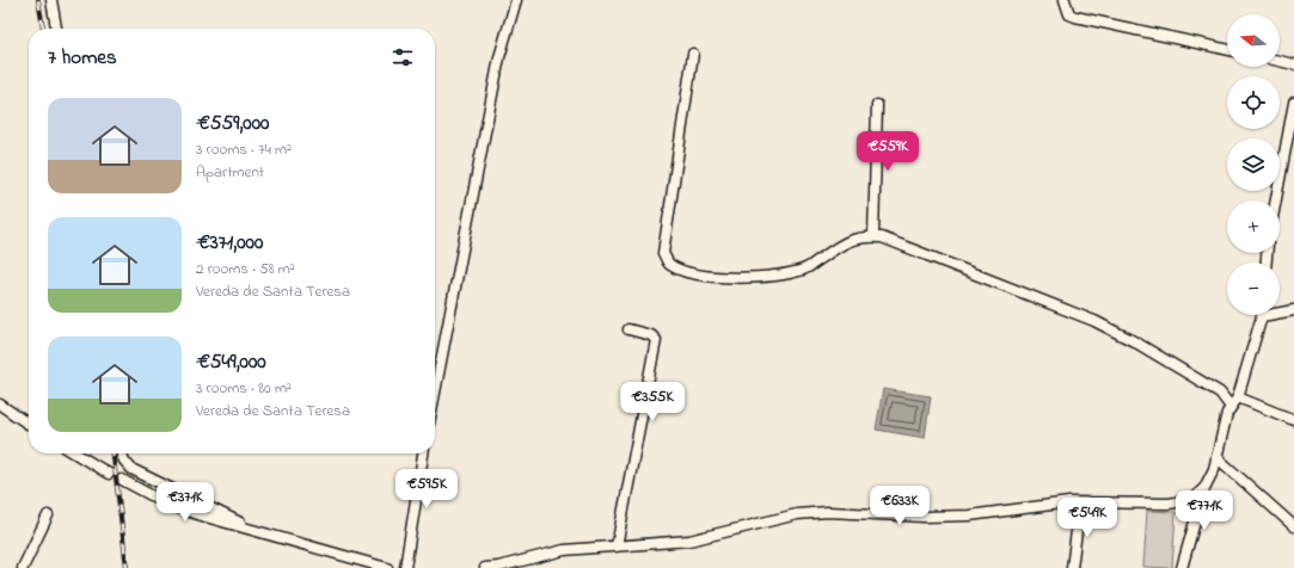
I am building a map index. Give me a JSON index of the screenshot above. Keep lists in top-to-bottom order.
{
  "north": "left",
  "page": {
    "map_buttons": ["+", "−"],
    "heading": "7 homes",
    "list": [
      {
        "name": "€559,000",
        "note": "3 rooms · 74 m² · Apartment"
      },
      {
        "name": "€371,000",
        "note": "2 rooms · 58 m² · Vereda de Santa Teresa"
      },
      {
        "name": "€549,000",
        "note": "3 rooms · 80 m² · Vereda de Santa Teresa"
      }
    ],
    "price": [
      "€559K",
      "€355K",
      "€595K",
      "€371K",
      "€633K",
      "€771K",
      "€549K"
    ]
  }
}
